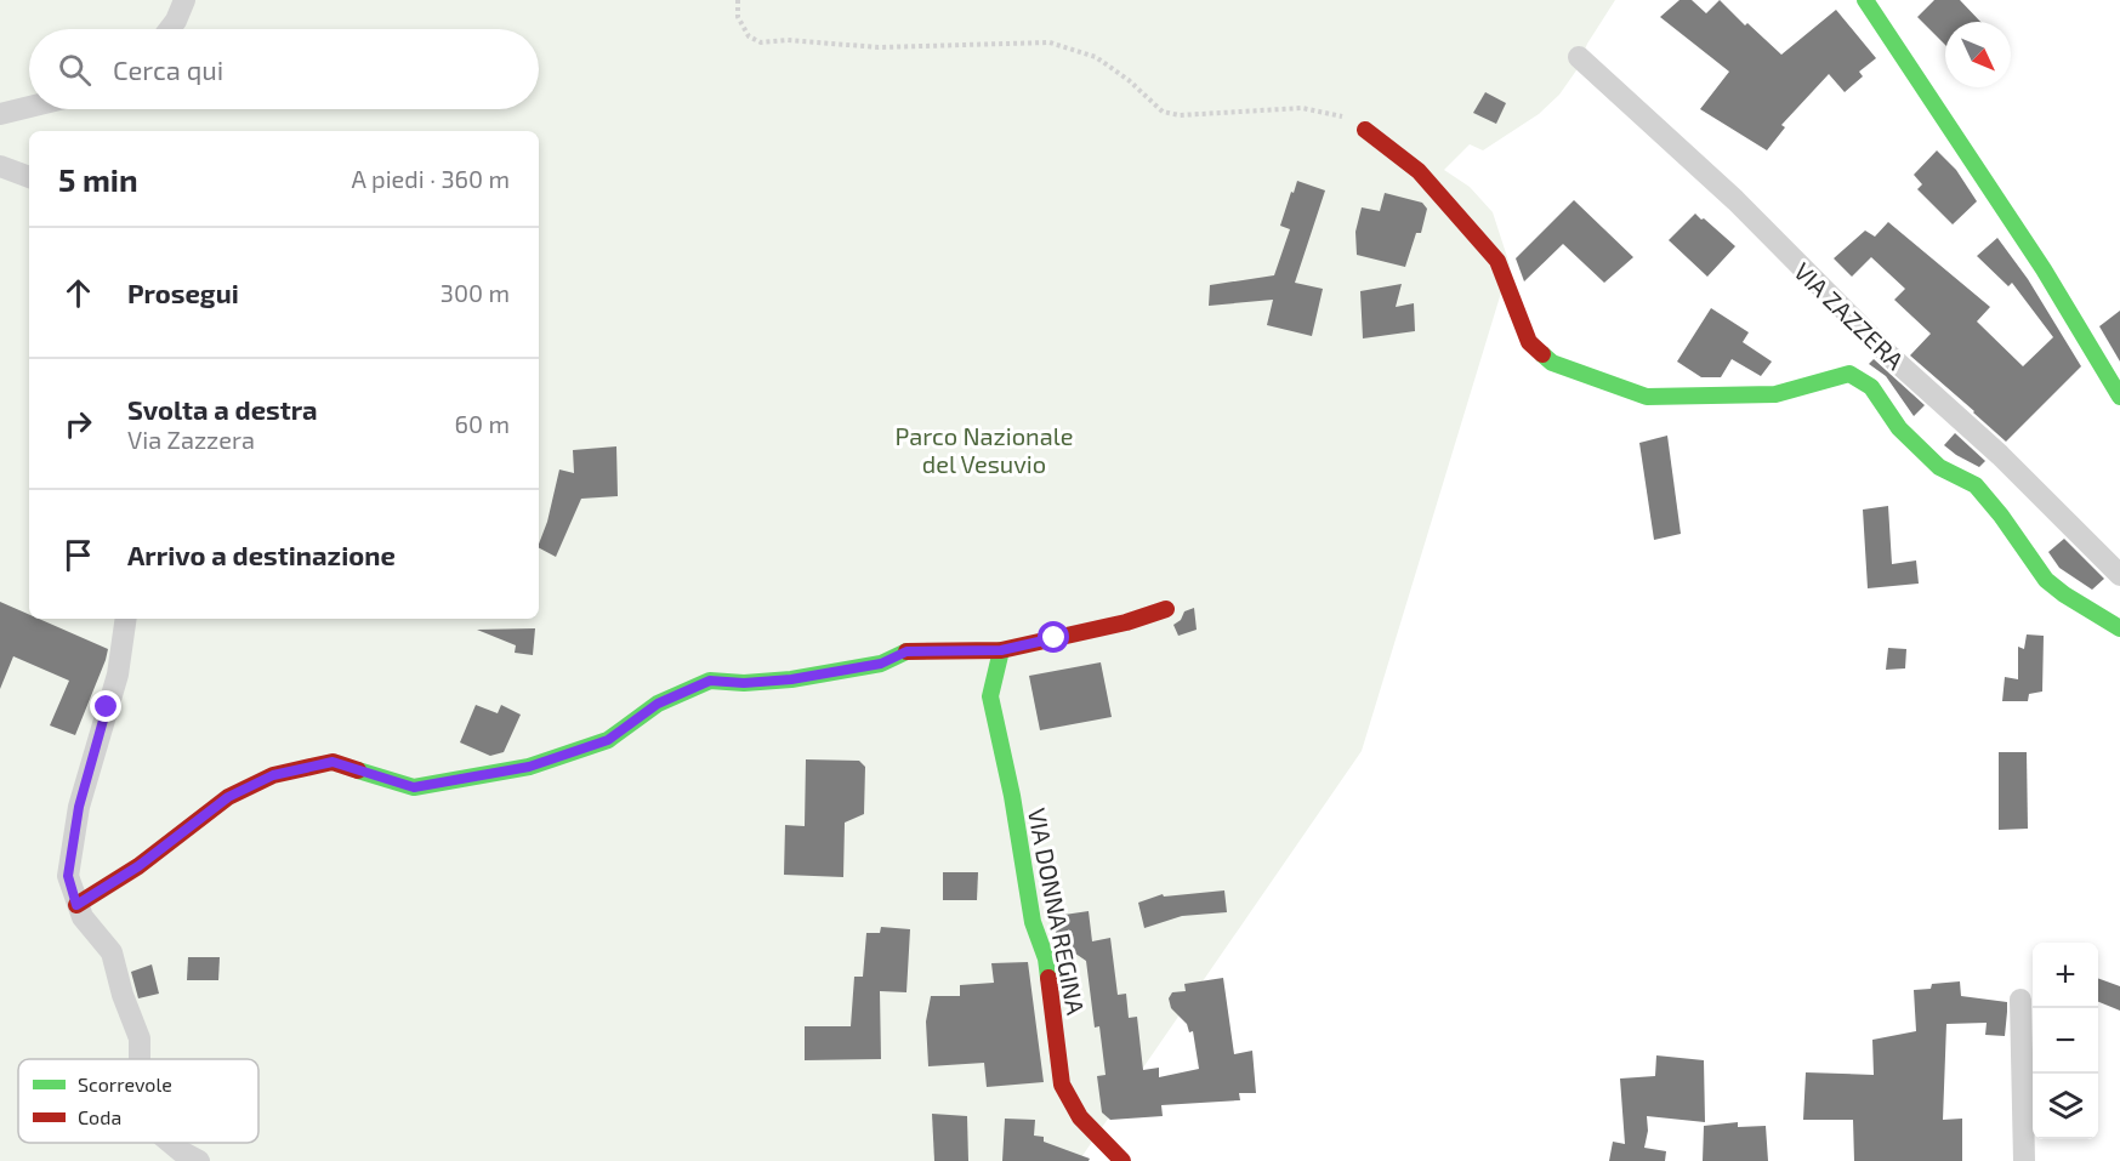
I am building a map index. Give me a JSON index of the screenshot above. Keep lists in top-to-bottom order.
{
  "streets": {
    "street": ["VIA ZAZZERA", "VIA DONNA REGINA"]
  },
  "parks": ["Parco Nazionale del Vesuvio"],
  "legend": ["Scorrevole", "Coda"],
  "north": "bottom right",
  "page": {
    "search": "Cerca qui",
    "heading": ["5 min", "A piedi · 360 m"],
    "list": [
      ["Prosegui", "300 m"],
      ["Svolta a destra", "Via Zazzera", "60 m"],
      "Arrivo a destinazione"
    ],
    "map_buttons": ["+", "−"]
  }
}
